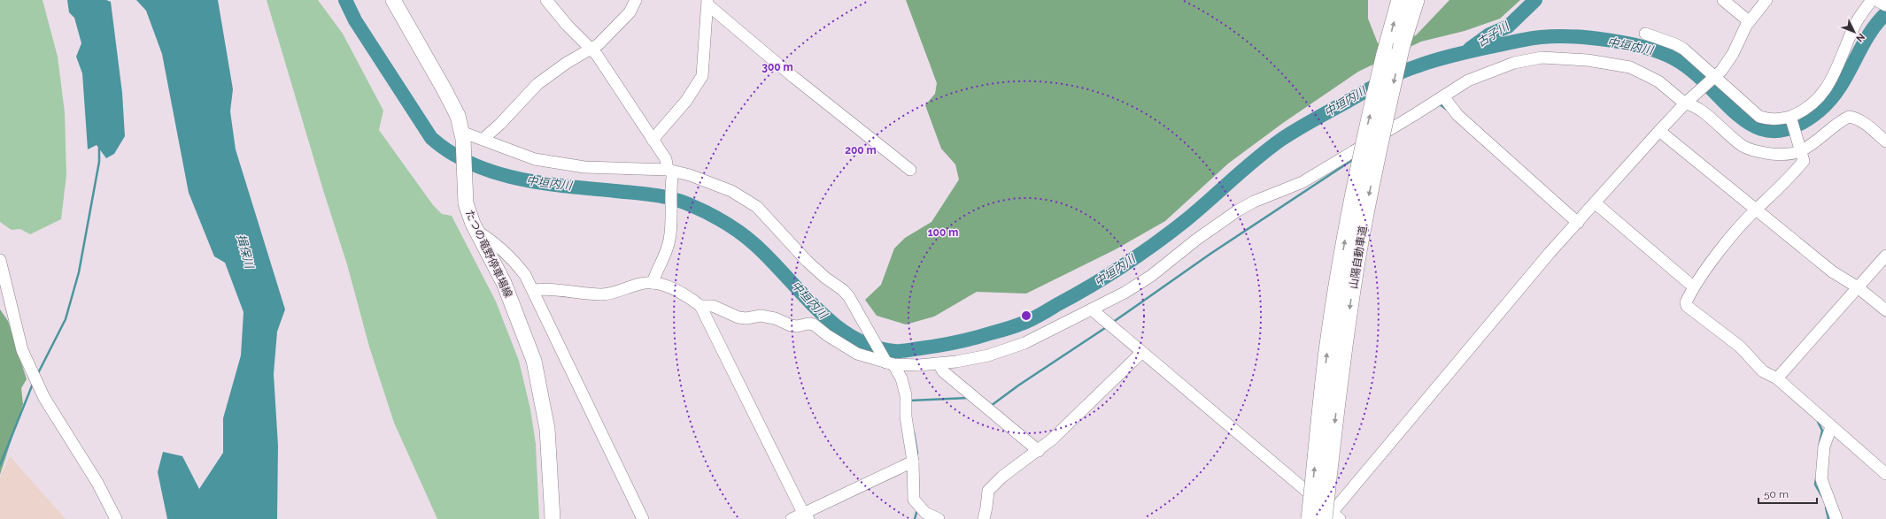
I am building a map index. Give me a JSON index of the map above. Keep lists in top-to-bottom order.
{
  "streets": {
    "highway": ["山陽自動車道"],
    "main road": ["たつの竜野停車場線"]
  },
  "water": ["古子川", "中垣内川", "揖保川"],
  "scale_bar": "50 m",
  "north": "bottom right",
  "rings": ["300 m", "200 m", "100 m"]
}
